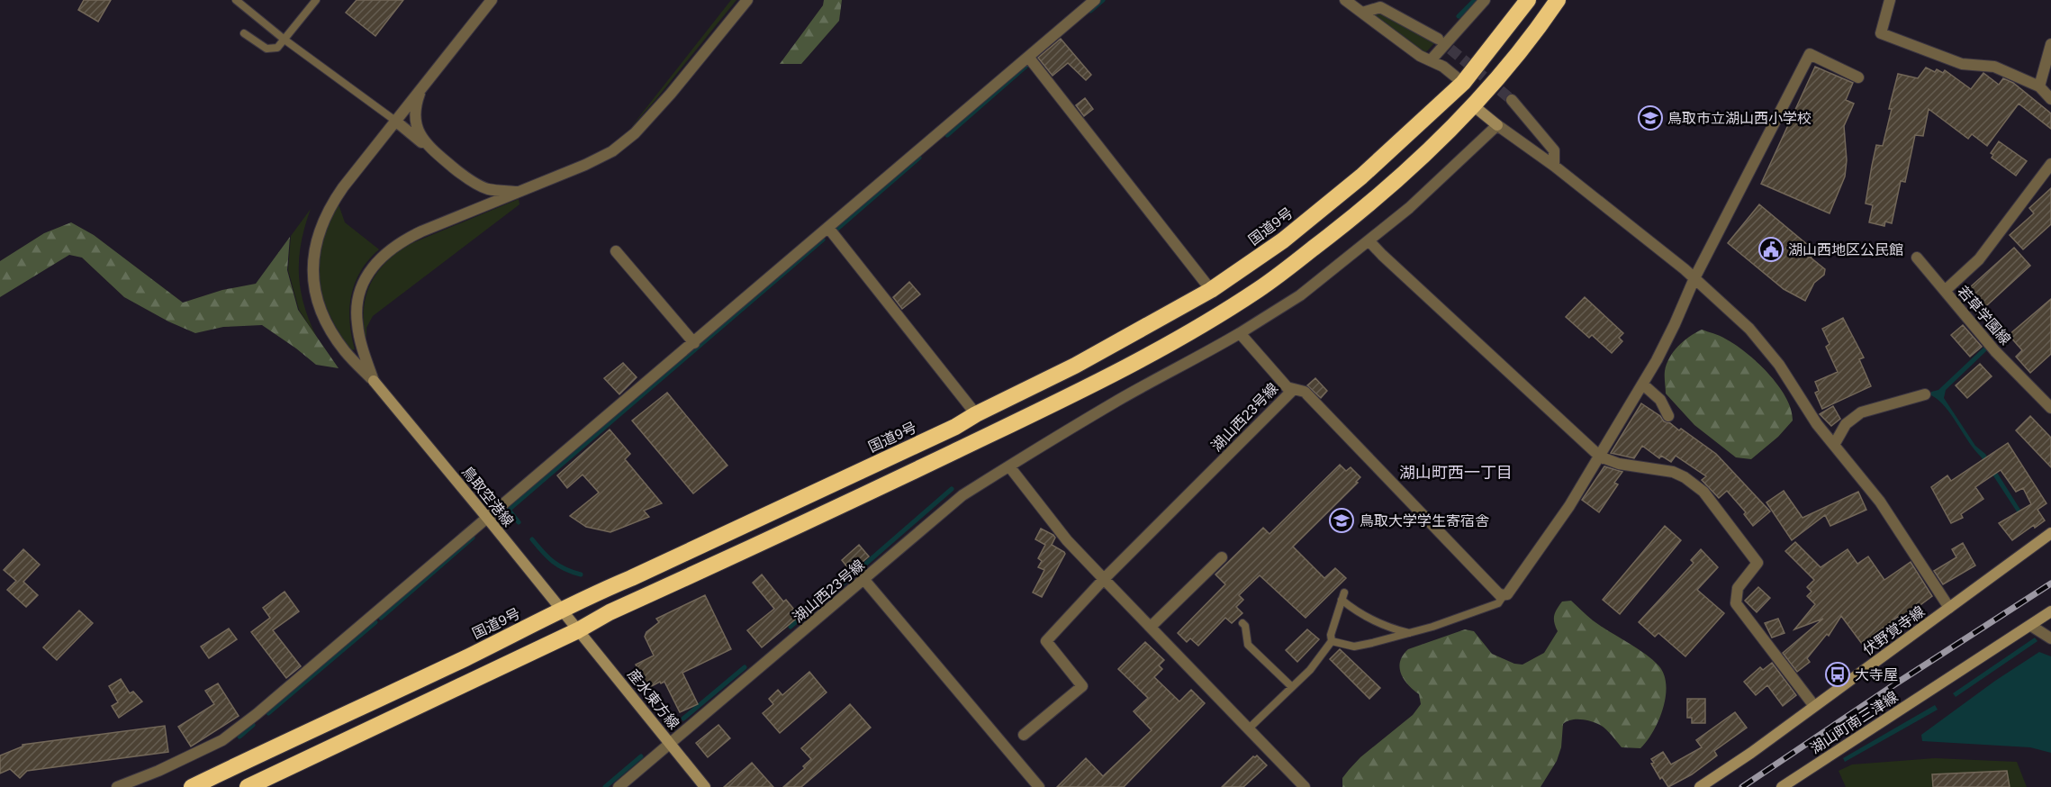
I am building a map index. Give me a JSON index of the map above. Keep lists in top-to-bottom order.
{
  "streets": {
    "highway": ["国道9号"],
    "main road": [
      "鳥取空港線",
      "伏野覚寺線",
      "産水東方線",
      "湖山町南三津線"
    ],
    "street": ["若草学園線", "湖山西23号線"]
  },
  "crossings": [
    ["国道9号", "鳥取空港線"],
    ["湖山西23号線", "産水東方線"],
    ["鳥取空港線", "産水東方線"]
  ],
  "districts": ["湖山町西一丁目"],
  "places": {
    "school or university": ["鳥取市立湖山西小学校", "鳥取大学学生寄宿舎"],
    "public building": ["湖山西地区公民館"],
    "bus stop": ["大寺屋"]
  }
}
